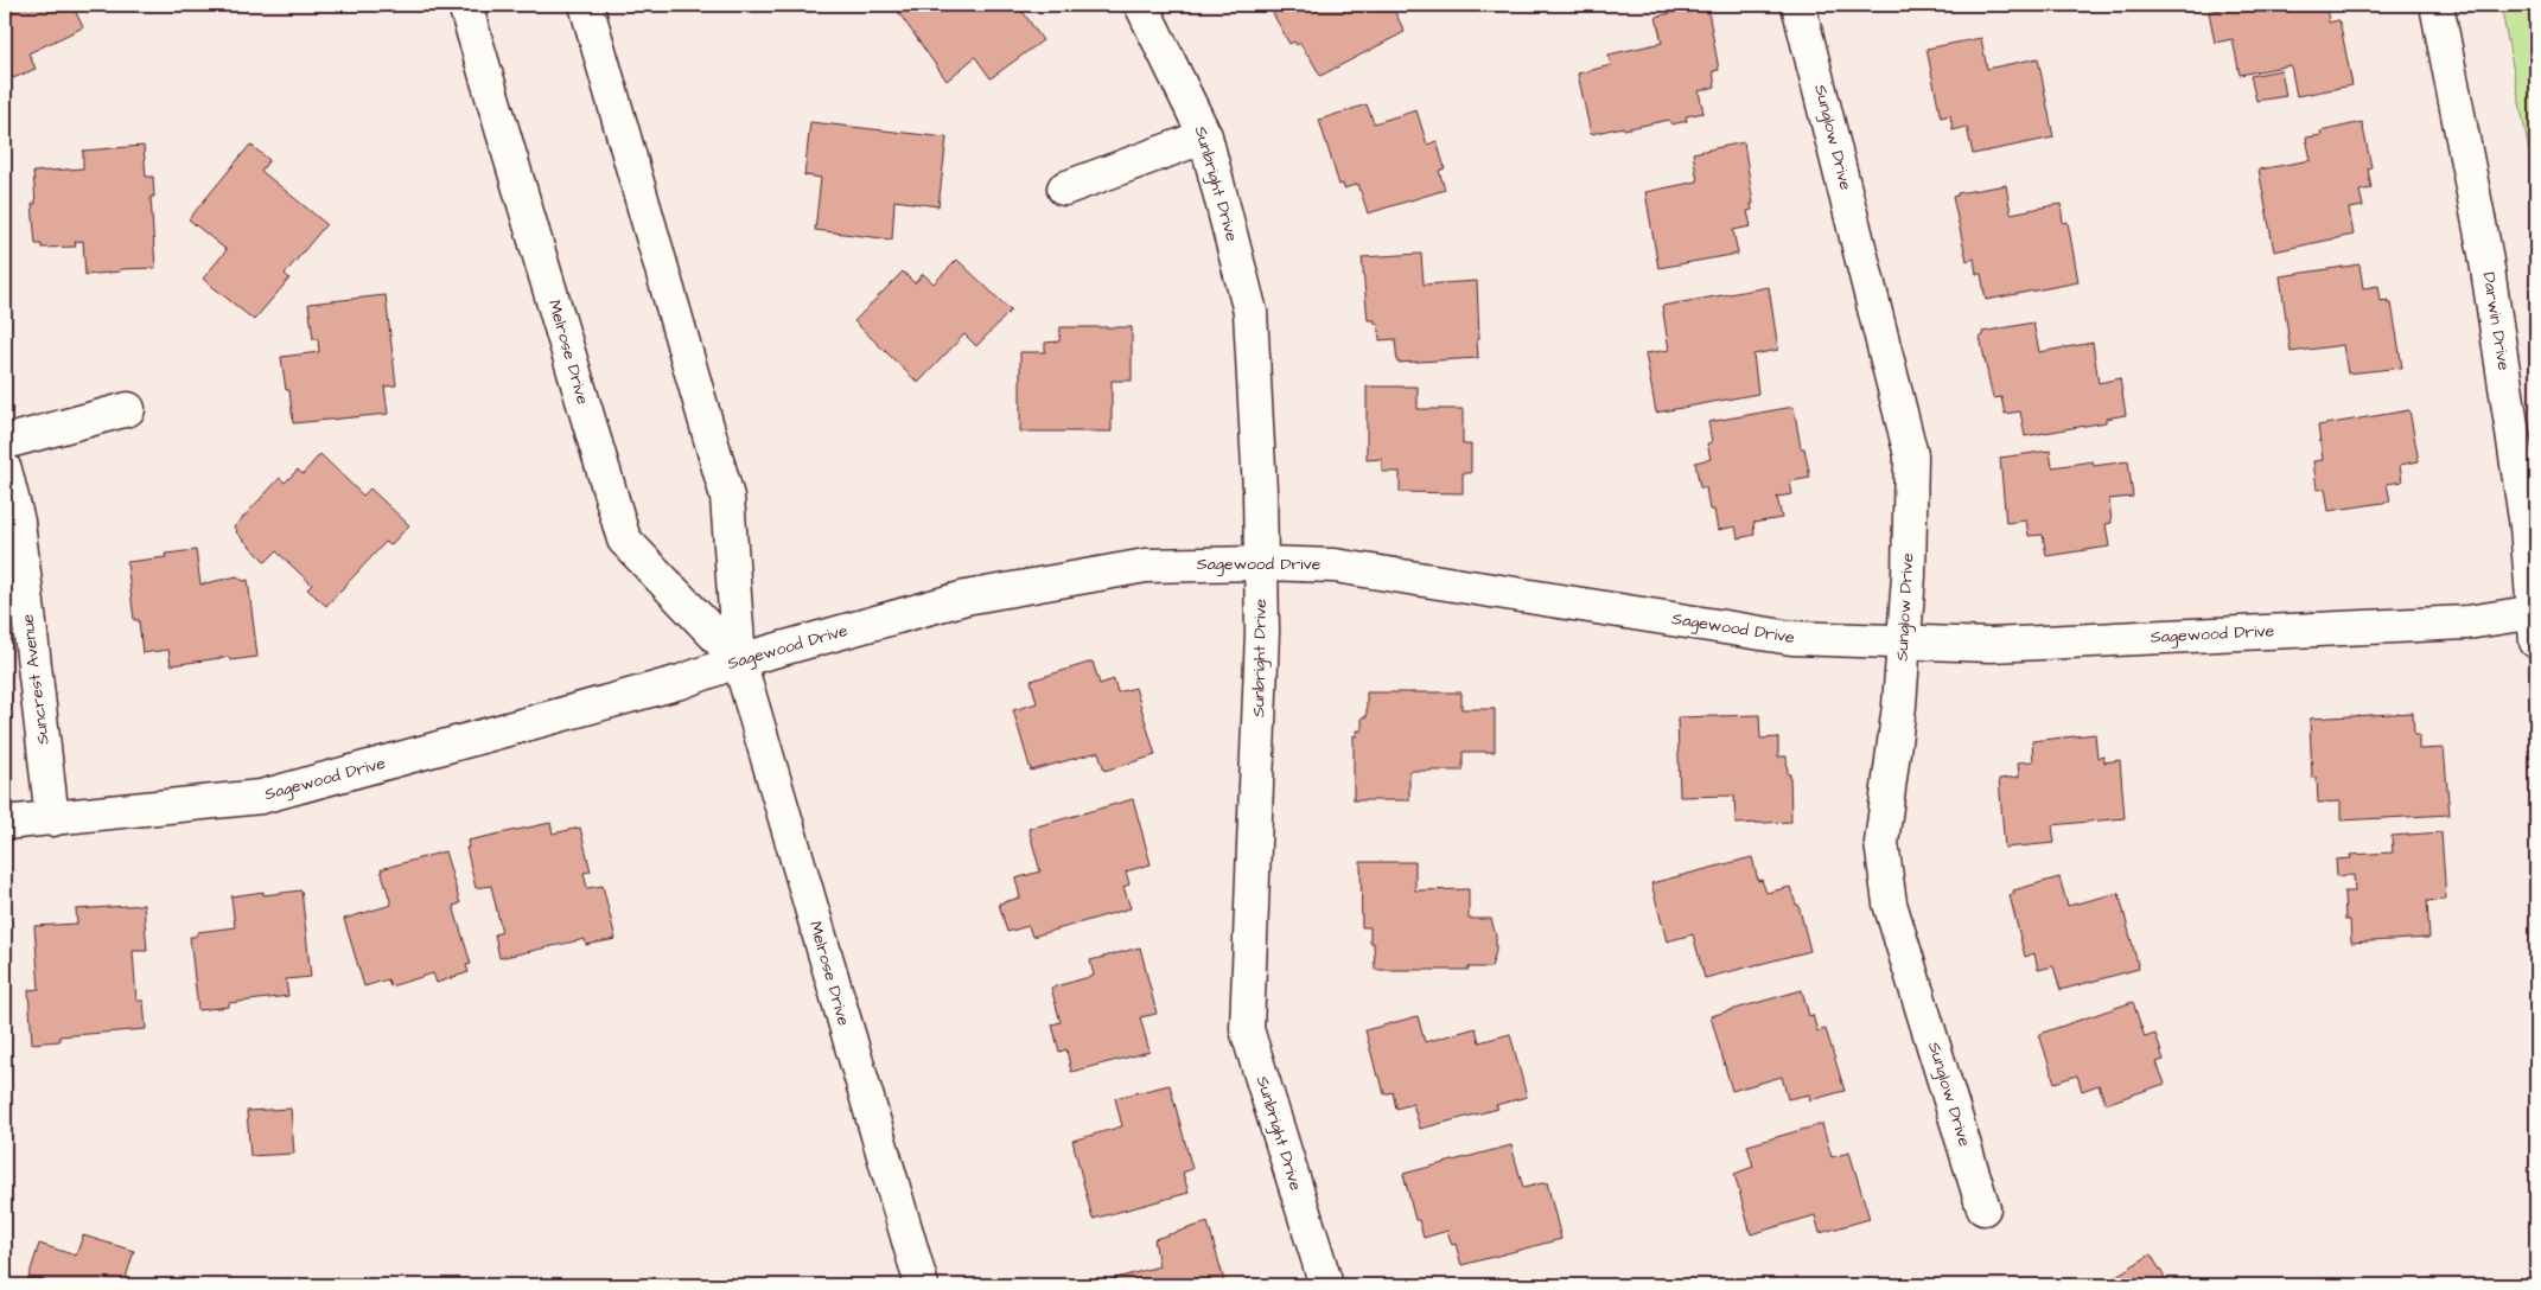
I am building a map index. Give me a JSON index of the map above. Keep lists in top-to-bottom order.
{
  "streets": {
    "street": [
      "Sunglow Drive",
      "Sunbright Drive",
      "Darwin Drive",
      "Melrose Drive",
      "Sagewood Drive",
      "Suncrest Avenue"
    ]
  },
  "crossings": [
    ["Sunglow Drive", "Sagewood Drive"],
    ["Sunbright Drive", "Sagewood Drive"],
    ["Darwin Drive", "Sagewood Drive"],
    ["Melrose Drive", "Sagewood Drive"],
    ["Sagewood Drive", "Suncrest Avenue"]
  ]
}
